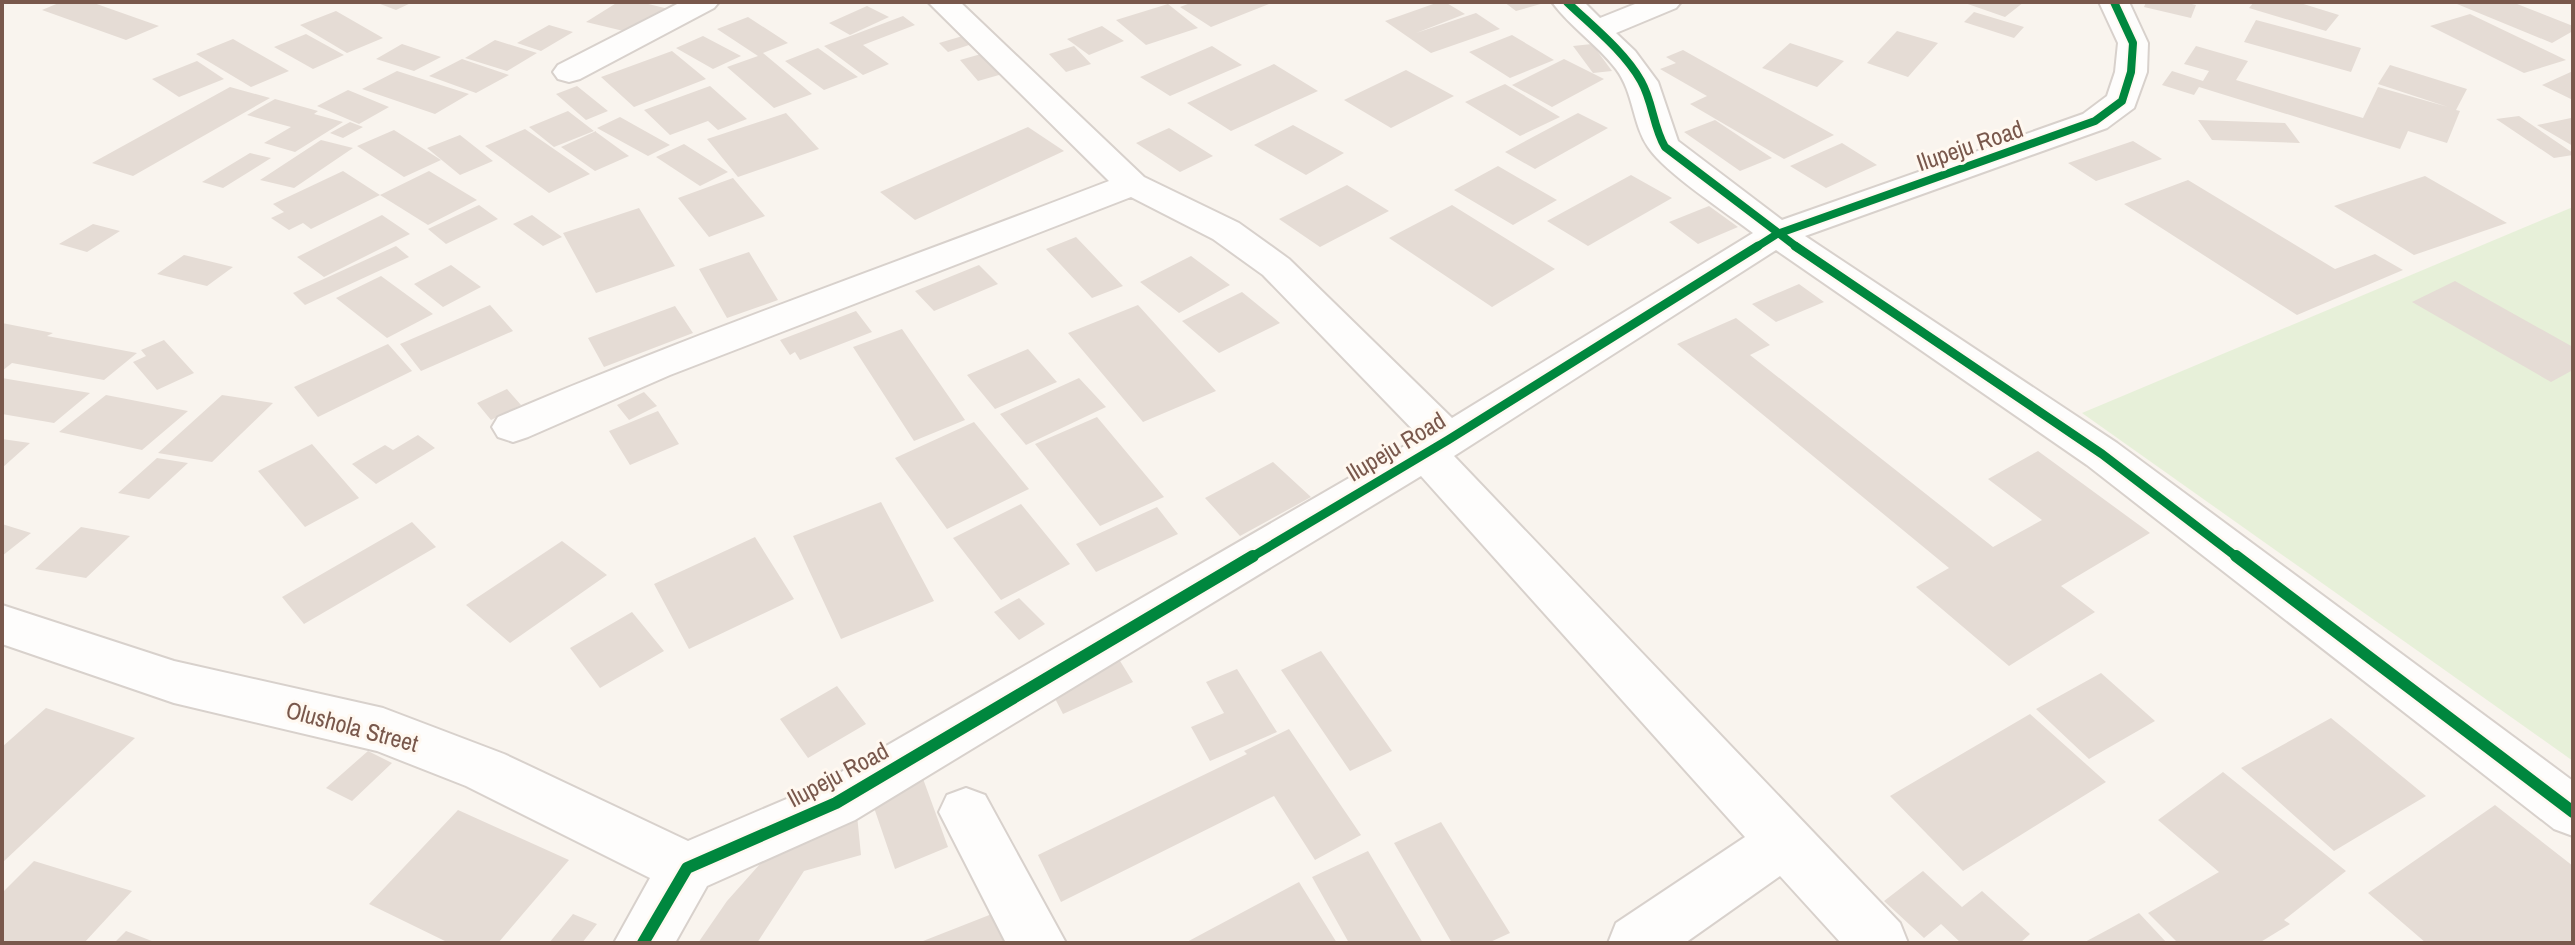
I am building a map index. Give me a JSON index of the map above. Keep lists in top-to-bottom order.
{
  "streets": {
    "street": ["Ilupeju Road", "Olushola Street"]
  },
  "crossings": [
    ["Ilupeju Road", "Olushola Street"]
  ]
}
